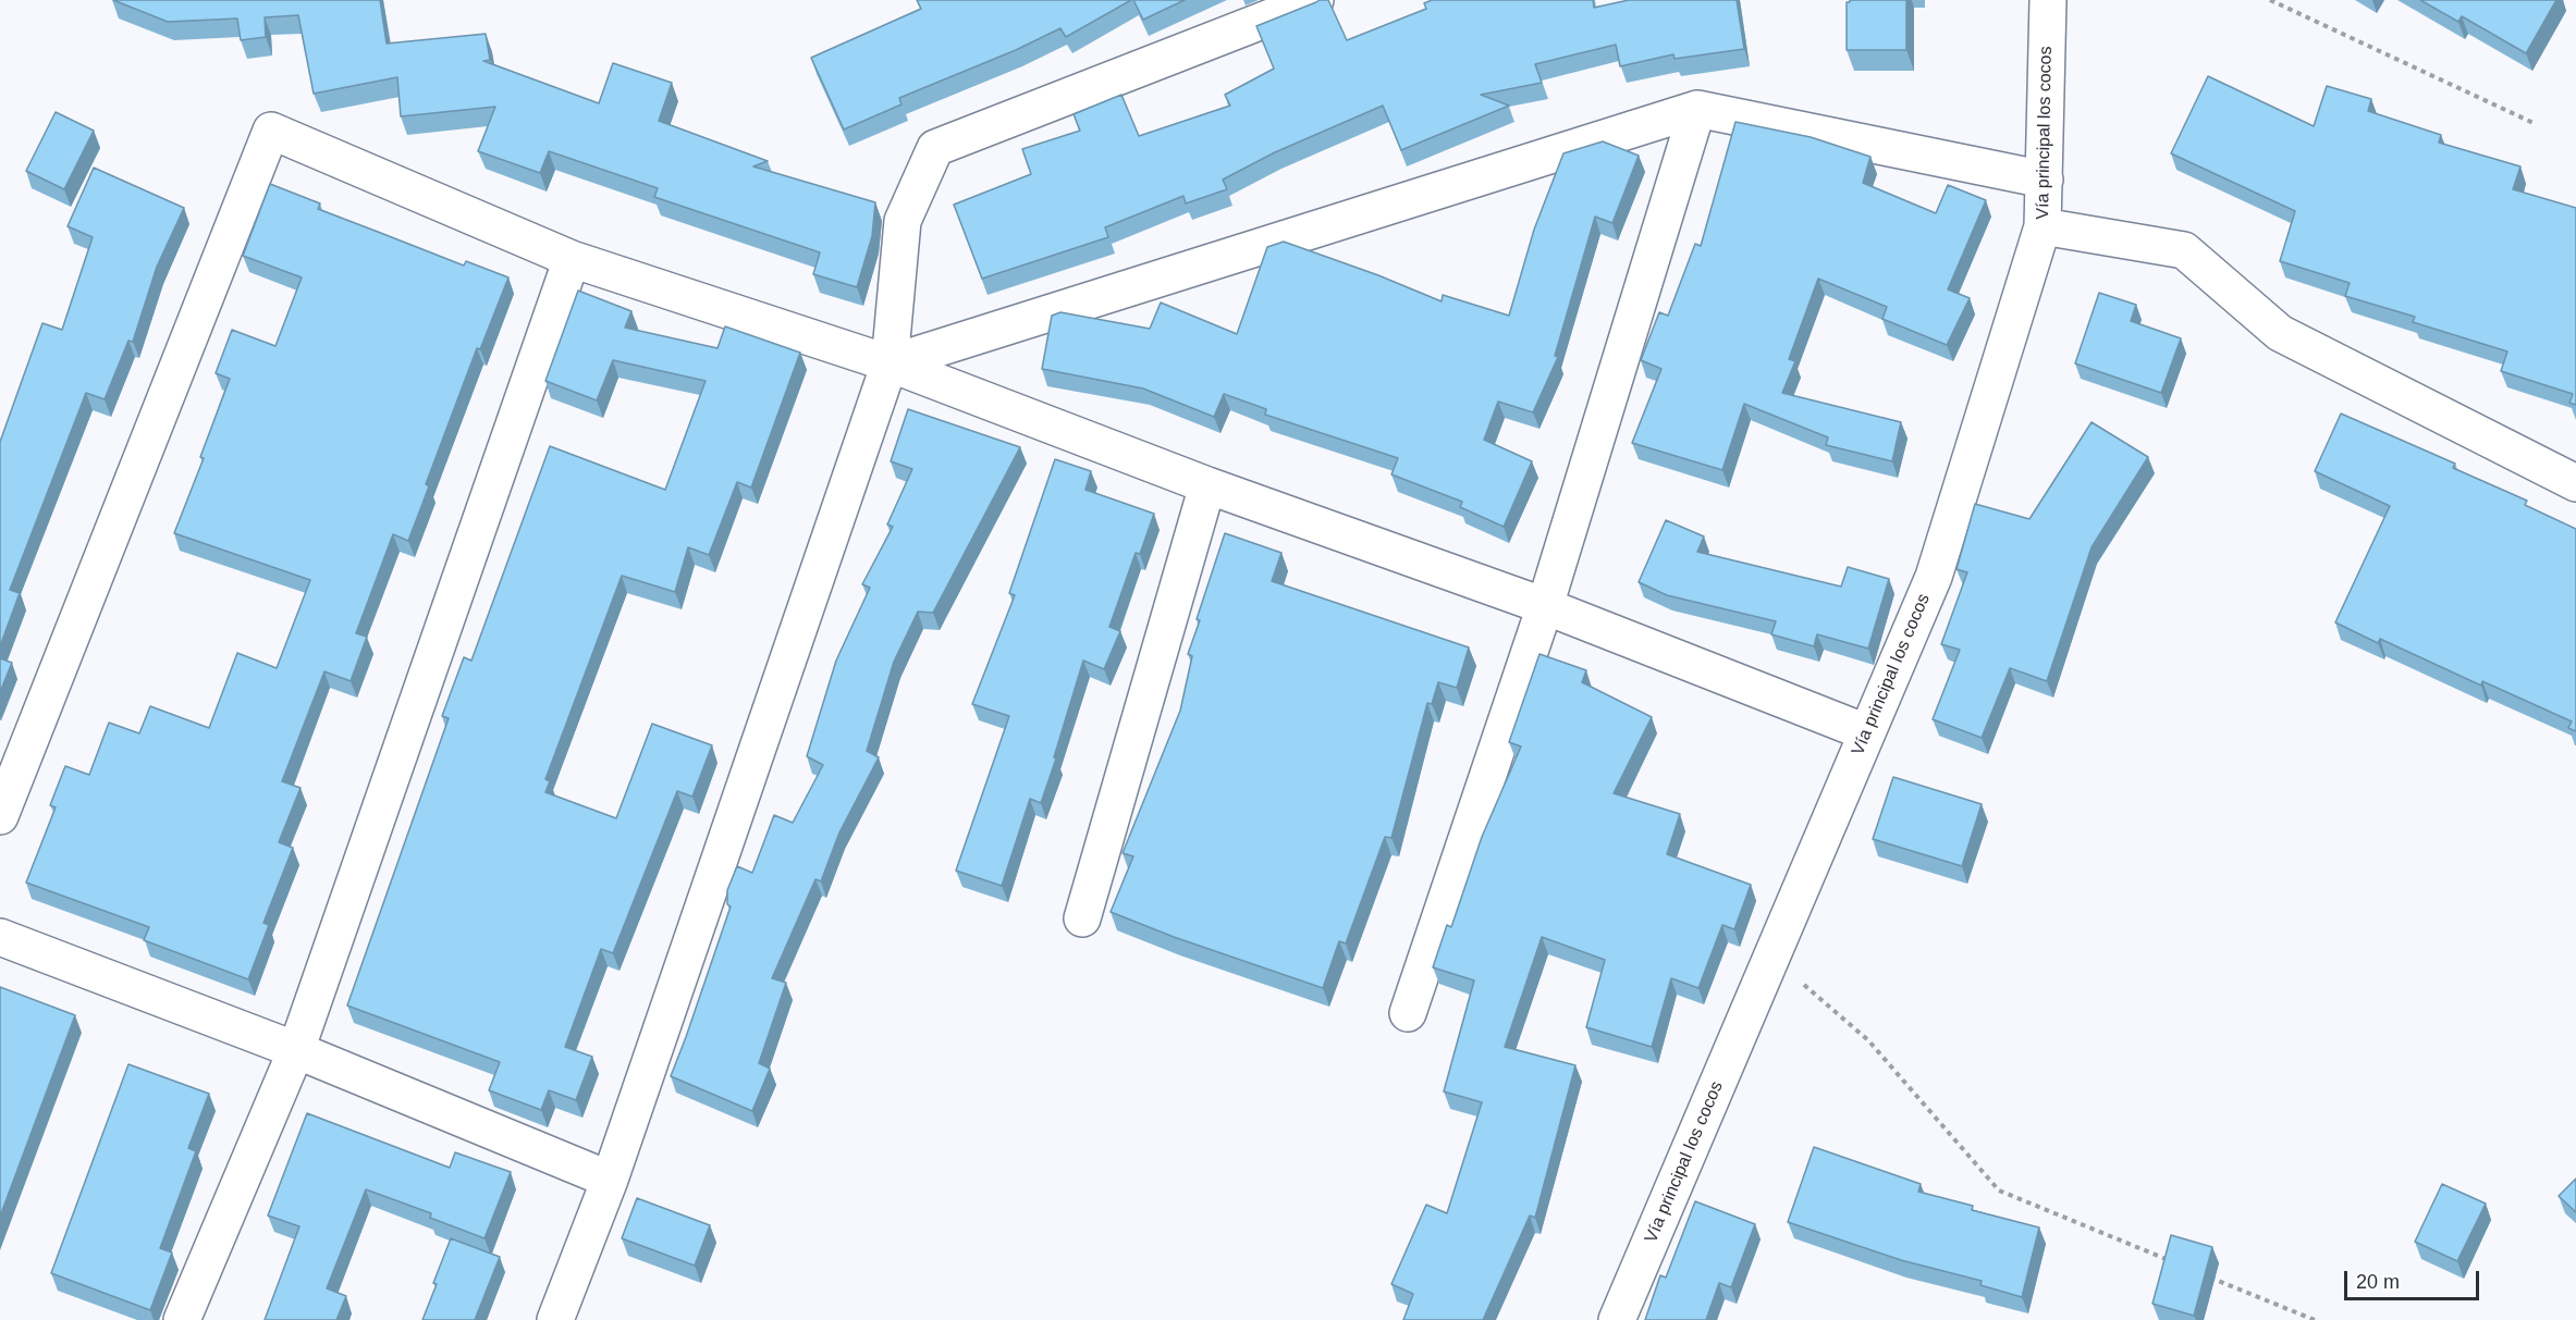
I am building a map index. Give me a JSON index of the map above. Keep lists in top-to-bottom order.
{
  "streets": {
    "street": ["Vía principal los cocos"]
  },
  "scale_bar": "20 m"
}
